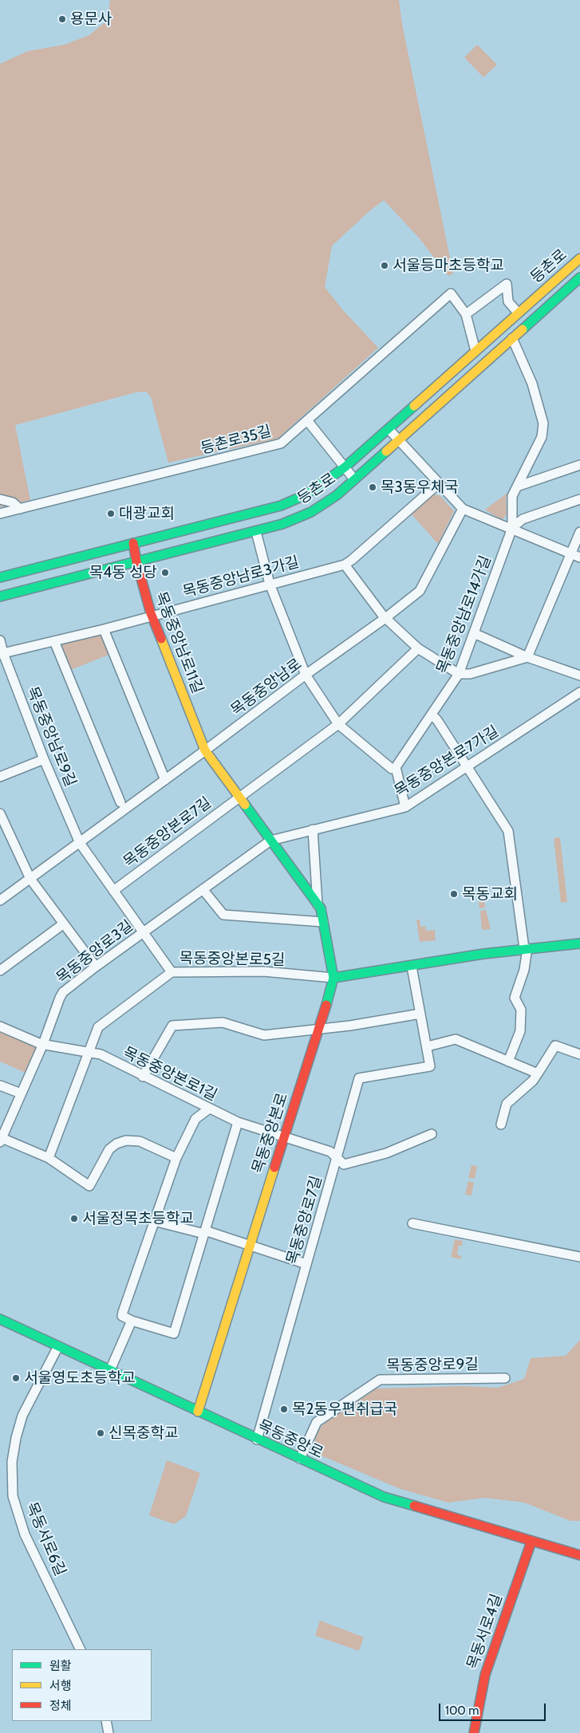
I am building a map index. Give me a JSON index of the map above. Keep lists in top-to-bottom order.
{
  "streets": {
    "main road": [
      "등촌로",
      "목동중앙남로11길",
      "목동중앙본로",
      "목동중앙로",
      "목동서로4길"
    ],
    "street": [
      "등촌로35길",
      "목동중앙남로3가길",
      "목동중앙남로14가길",
      "목동중앙남로",
      "목동중앙남로9길",
      "목동중앙본로7가길",
      "목동중앙본로7길",
      "목동중앙로3길",
      "목동중앙본로5길",
      "목동중앙본로1길",
      "목동중앙로7길",
      "목동중앙로9길",
      "목동서로6길"
    ]
  },
  "crossings": [
    ["등촌로", "등촌로35길"],
    ["등촌로", "목동중앙남로14가길"],
    ["등촌로", "목동중앙남로11길"],
    ["목동중앙남로3가길", "목동중앙남로11길"],
    ["목동중앙남로3가길", "목동중앙남로9길"],
    ["목동중앙남로11길", "목동중앙남로"],
    ["목동중앙남로", "목동중앙남로9길"],
    ["목동중앙남로9길", "목동중앙본로7길"],
    ["목동중앙남로9길", "목동중앙로3길"],
    ["목동중앙남로9길", "목동중앙본로5길"],
    ["목동중앙본로7가길", "목동중앙로3길"],
    ["목동중앙로3길", "목동중앙본로5길"],
    ["목동중앙로3길", "목동중앙본로1길"],
    ["목동중앙본로5길", "목동중앙본로1길"],
    ["목동중앙본로5길", "목동중앙본로"],
    ["목동중앙본로1길", "목동중앙본로"],
    ["목동중앙본로1길", "목동중앙로7길"],
    ["목동중앙본로", "목동중앙로"],
    ["목동중앙로7길", "목동중앙로"],
    ["목동중앙로9길", "목동중앙로"],
    ["목동중앙로", "목동서로6길"],
    ["목동중앙로", "목동서로4길"]
  ],
  "places": [
    "용문사",
    "서울등마초등학교",
    "목3동우체국",
    "대광교회",
    "목4동 성당",
    "목동교회",
    "서울정목초등학교",
    "서울영도초등학교",
    "목2동우편취급국",
    "신목중학교"
  ],
  "legend": ["원활", "서행", "정체"],
  "scale_bar": "100 m"
}
